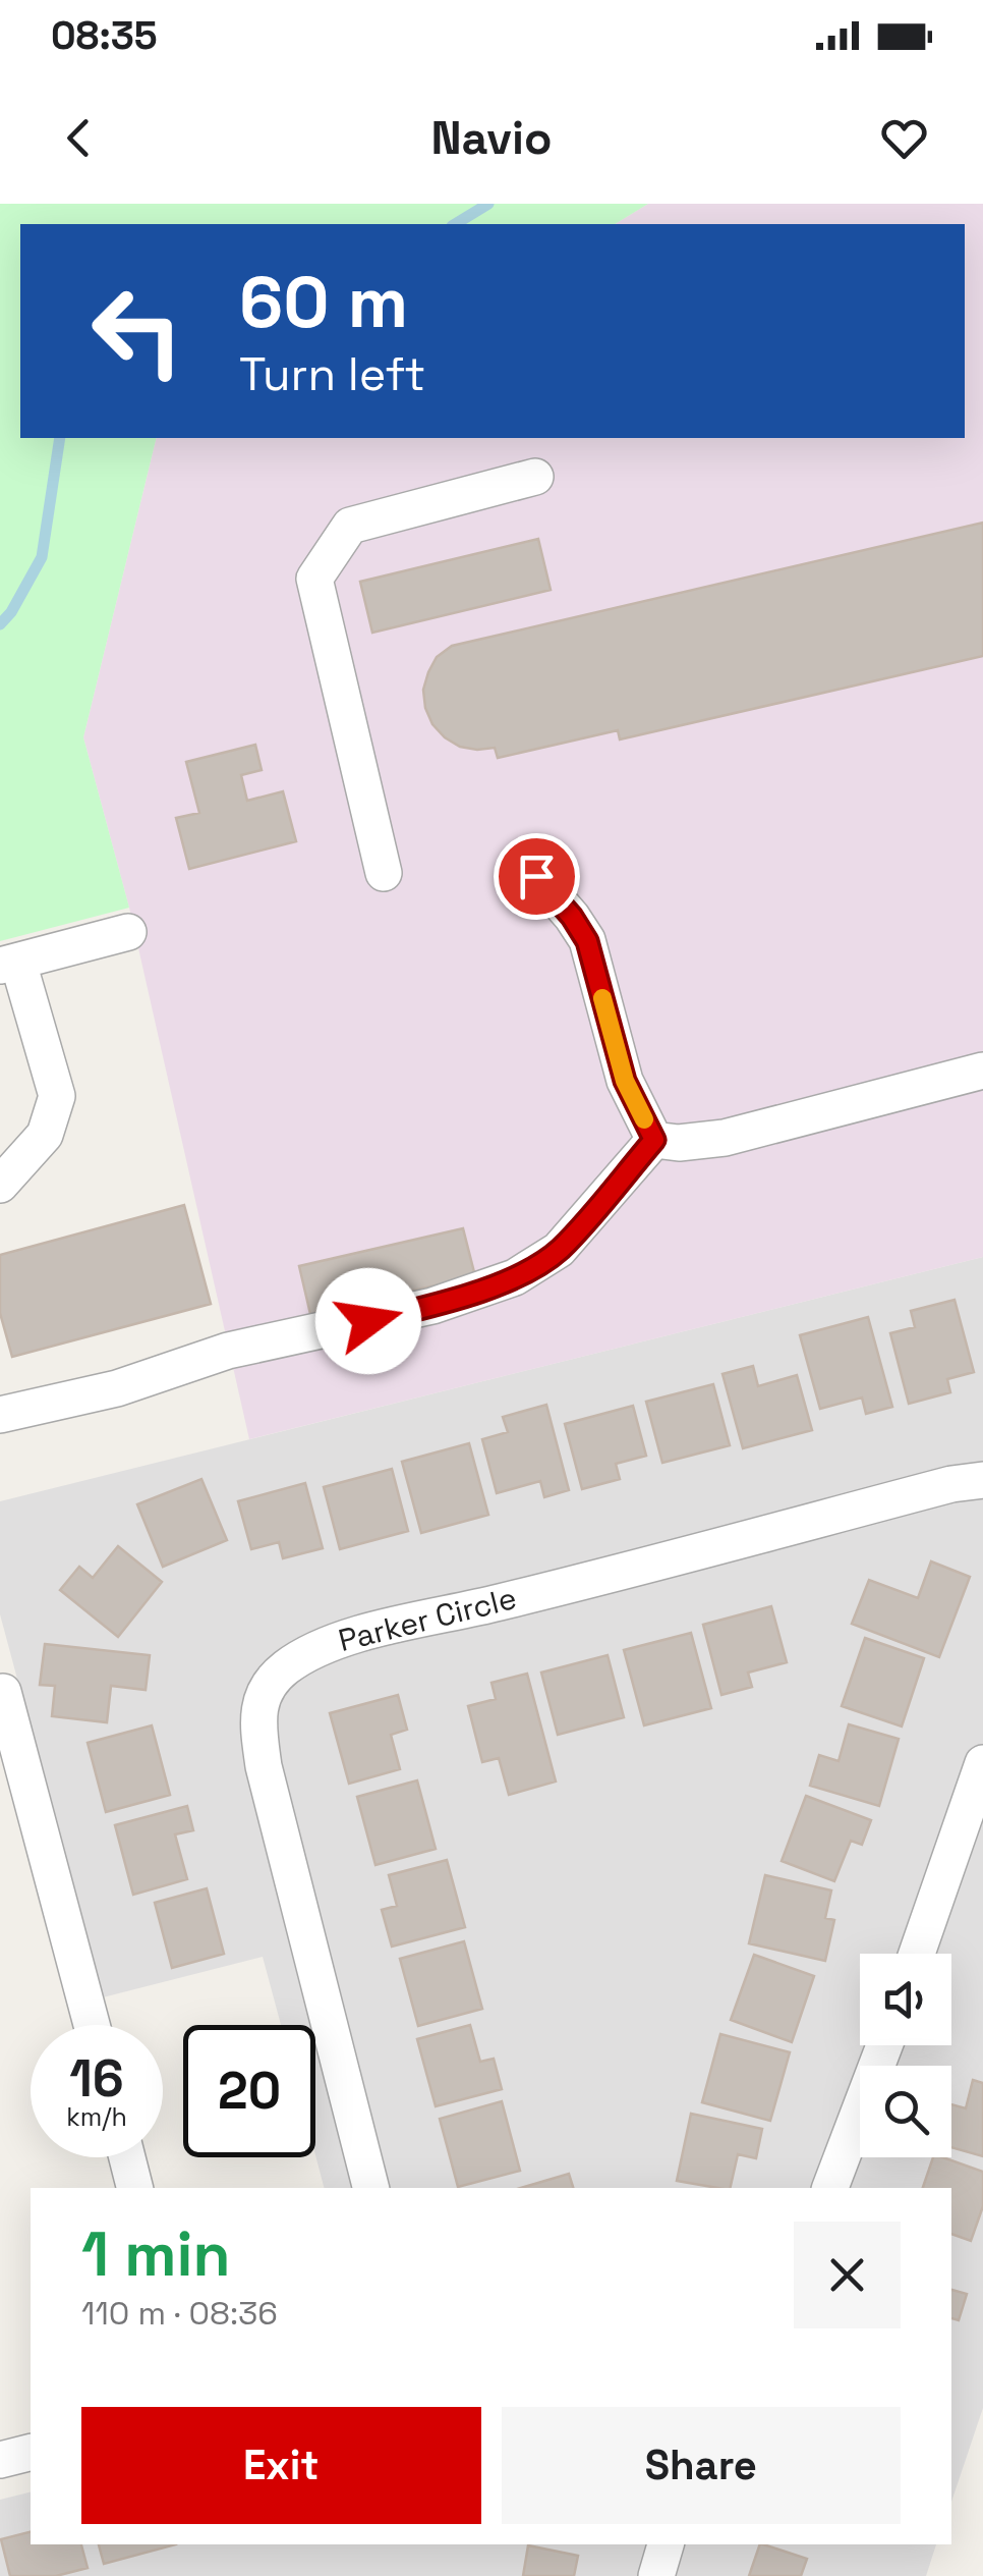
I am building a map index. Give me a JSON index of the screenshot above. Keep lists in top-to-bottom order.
{
  "streets": {
    "street": ["Parker Circle"]
  },
  "page": {
    "status": "08:35",
    "header": "Navio",
    "turn": ["60 m", "Turn left"],
    "speed": "16 km/h",
    "limit": "20",
    "heading": ["1 min", "110 m · 08:36"],
    "buttons": ["Exit", "Share"]
  }
}
